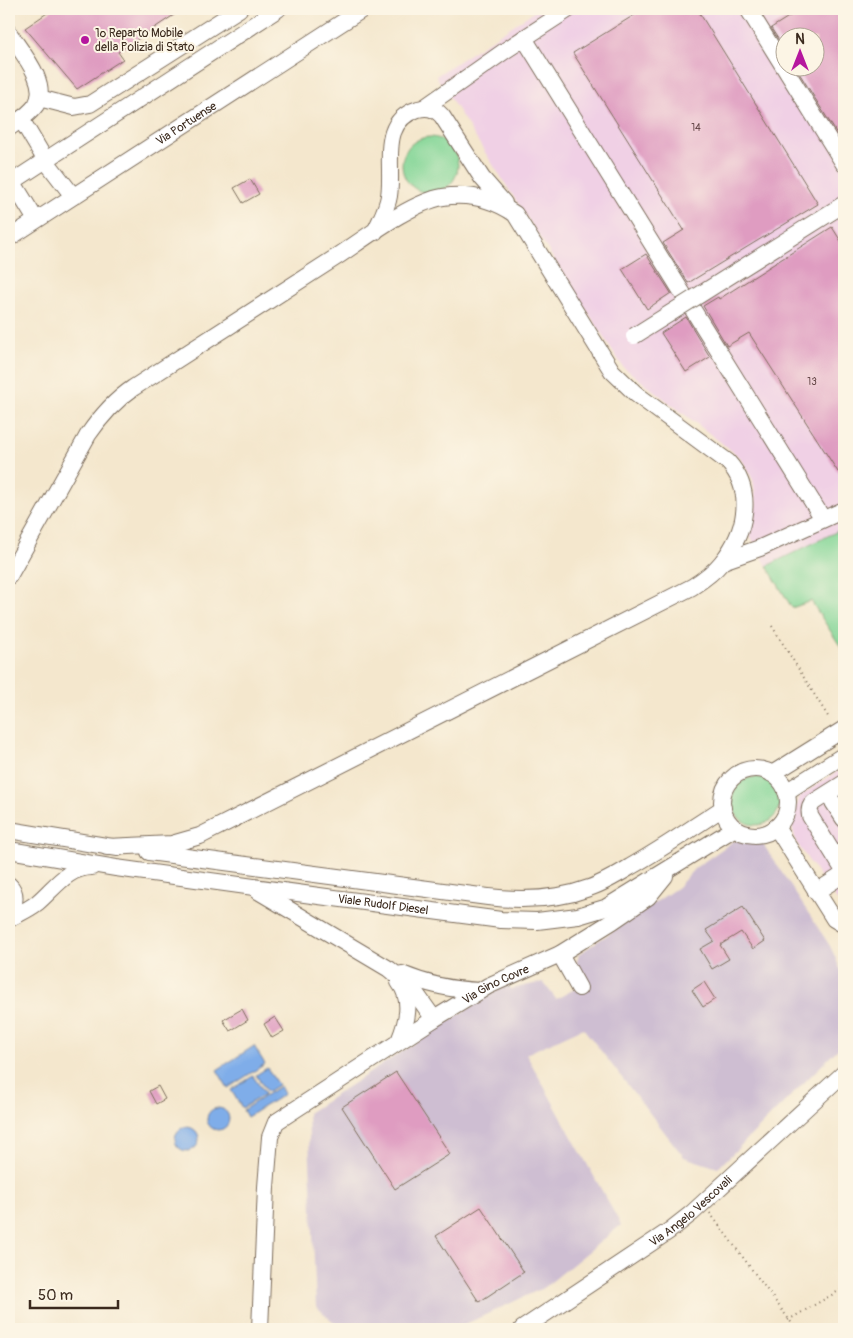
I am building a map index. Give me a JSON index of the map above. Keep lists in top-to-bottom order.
{
  "streets": {
    "street": [
      "Via Portuense",
      "Viale Rudolf Diesel",
      "Via Gino Covre",
      "Via Angelo Vescovali"
    ]
  },
  "crossings": [
    ["Viale Rudolf Diesel", "Via Gino Covre"]
  ],
  "places": ["1º Reparto Mobile della Polizia di Stato"],
  "house_numbers": ["14", "13"],
  "scale_bar": "50 m",
  "north": "top"
}
